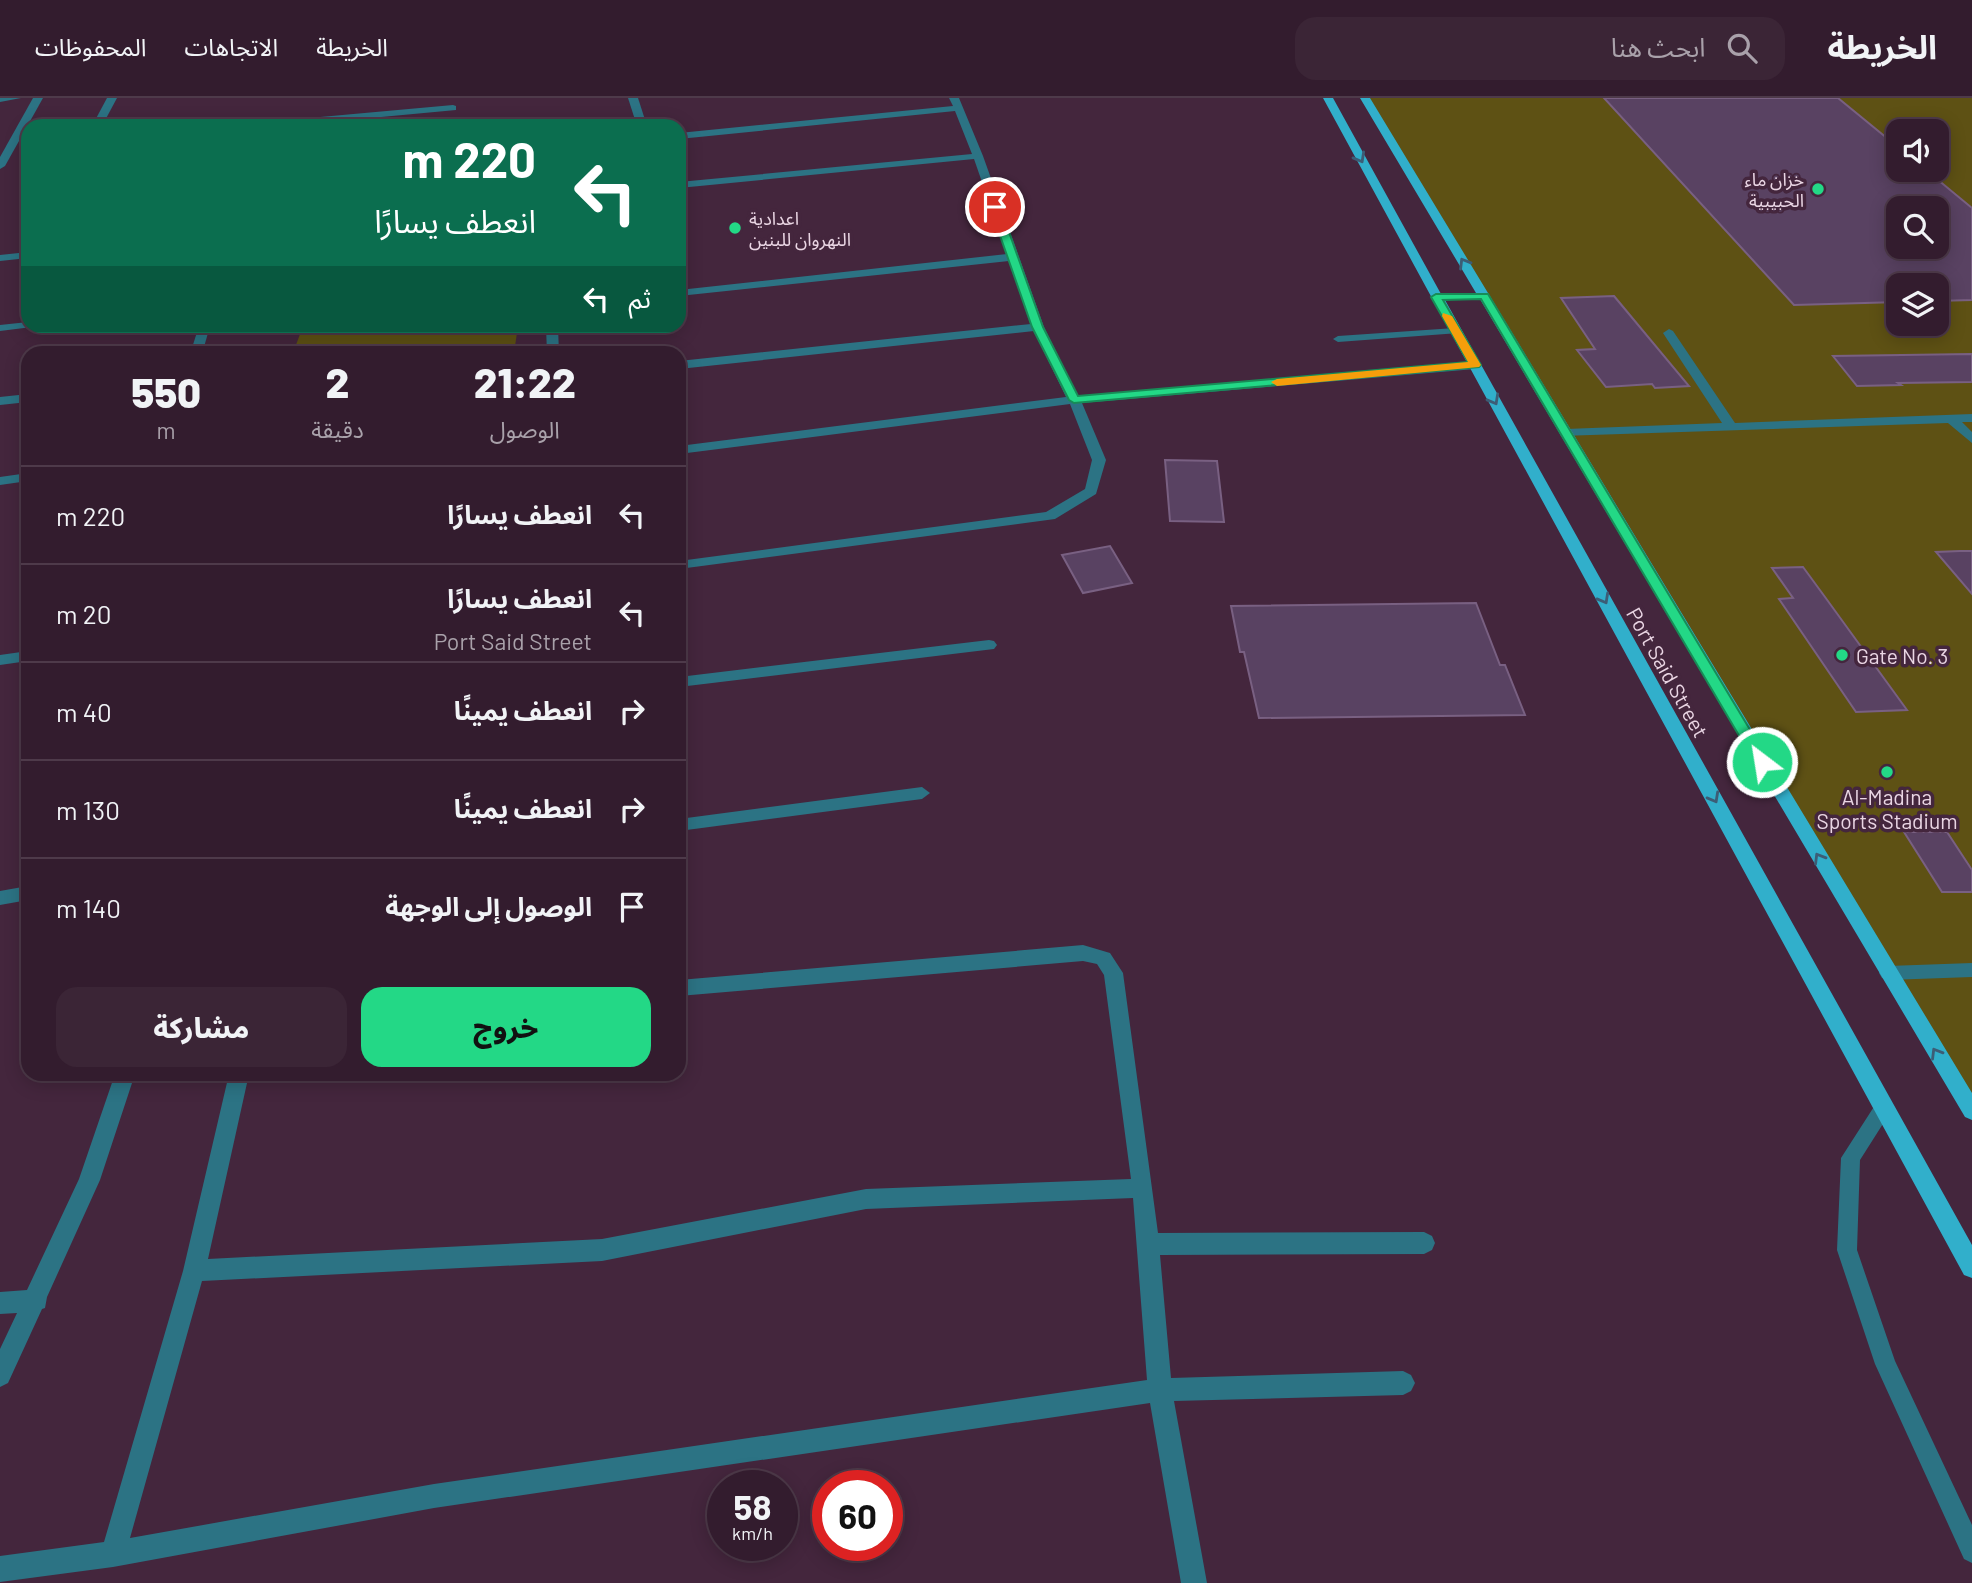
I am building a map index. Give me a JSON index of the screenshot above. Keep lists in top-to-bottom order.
{
  "streets": {
    "main road": ["Port Said Street"]
  },
  "places": [
    "خزان ماء الحبيبية",
    "اعدادية النهروان للبنين",
    "Gate No. 3",
    "Al-Madina Sports Stadium"
  ],
  "page": {
    "header": "الخريطة",
    "search": "ابحث هنا",
    "nav": ["الخريطة", "الاتجاهات", "المحفوظات"],
    "turn": ["220 m", "انعطف يسارًا"],
    "then": "ثم",
    "eta": [
      "21:22",
      "الوصول",
      "2",
      "دقيقة",
      "550",
      "m"
    ],
    "list": [
      {
        "name": "انعطف يسارًا",
        "value": "220 m"
      },
      {
        "name": "انعطف يسارًا",
        "note": "Port Said Street",
        "value": "20 m"
      },
      {
        "name": "انعطف يمينًا",
        "value": "40 m"
      },
      {
        "name": "انعطف يمينًا",
        "value": "130 m"
      },
      {
        "name": "الوصول إلى الوجهة",
        "value": "140 m"
      }
    ],
    "buttons": ["خروج", "مشاركة"],
    "speed": "58 km/h",
    "limit": "60"
  }
}
